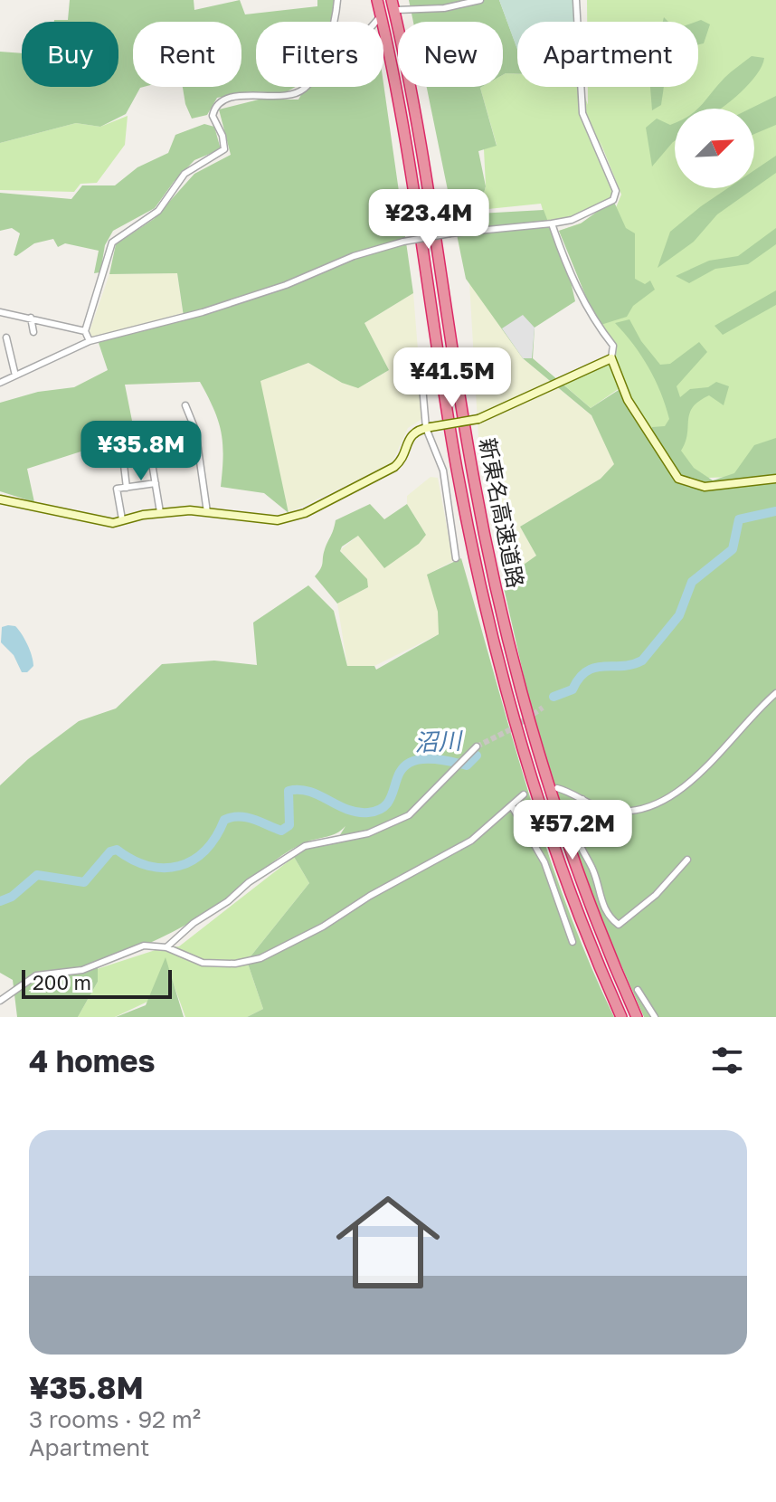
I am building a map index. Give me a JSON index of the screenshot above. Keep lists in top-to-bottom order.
{
  "streets": {
    "highway": ["新東名高速道路"]
  },
  "water": ["沼川"],
  "scale_bar": "200 m",
  "north": "top right",
  "page": {
    "chip": [
      "Buy",
      "Rent",
      "Filters",
      "New",
      "Apartment"
    ],
    "price": [
      "¥23.4M",
      "¥41.5M",
      "¥35.8M",
      "¥57.2M"
    ],
    "scale": "200 m",
    "heading": "4 homes",
    "list": [
      {
        "name": "¥35.8M",
        "note": "3 rooms · 92 m² · Apartment"
      }
    ]
  }
}
